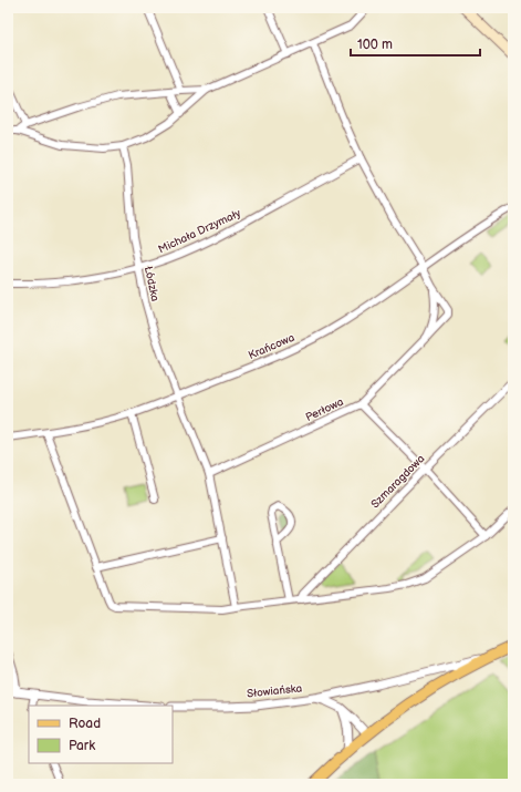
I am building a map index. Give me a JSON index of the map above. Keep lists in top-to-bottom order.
{
  "streets": {
    "street": [
      "Michała Drzymały",
      "Łódzka",
      "Krańcowa",
      "Perłowa",
      "Szmaragdowa",
      "Słowiańska"
    ]
  },
  "crossings": [
    ["Michała Drzymały", "Łódzka"],
    ["Michała Drzymały", "Perłowa"],
    ["Łódzka", "Krańcowa"],
    ["Łódzka", "Perłowa"],
    ["Krańcowa", "Perłowa"]
  ],
  "legend": ["Road", "Park"],
  "scale_bar": "100 m"
}
